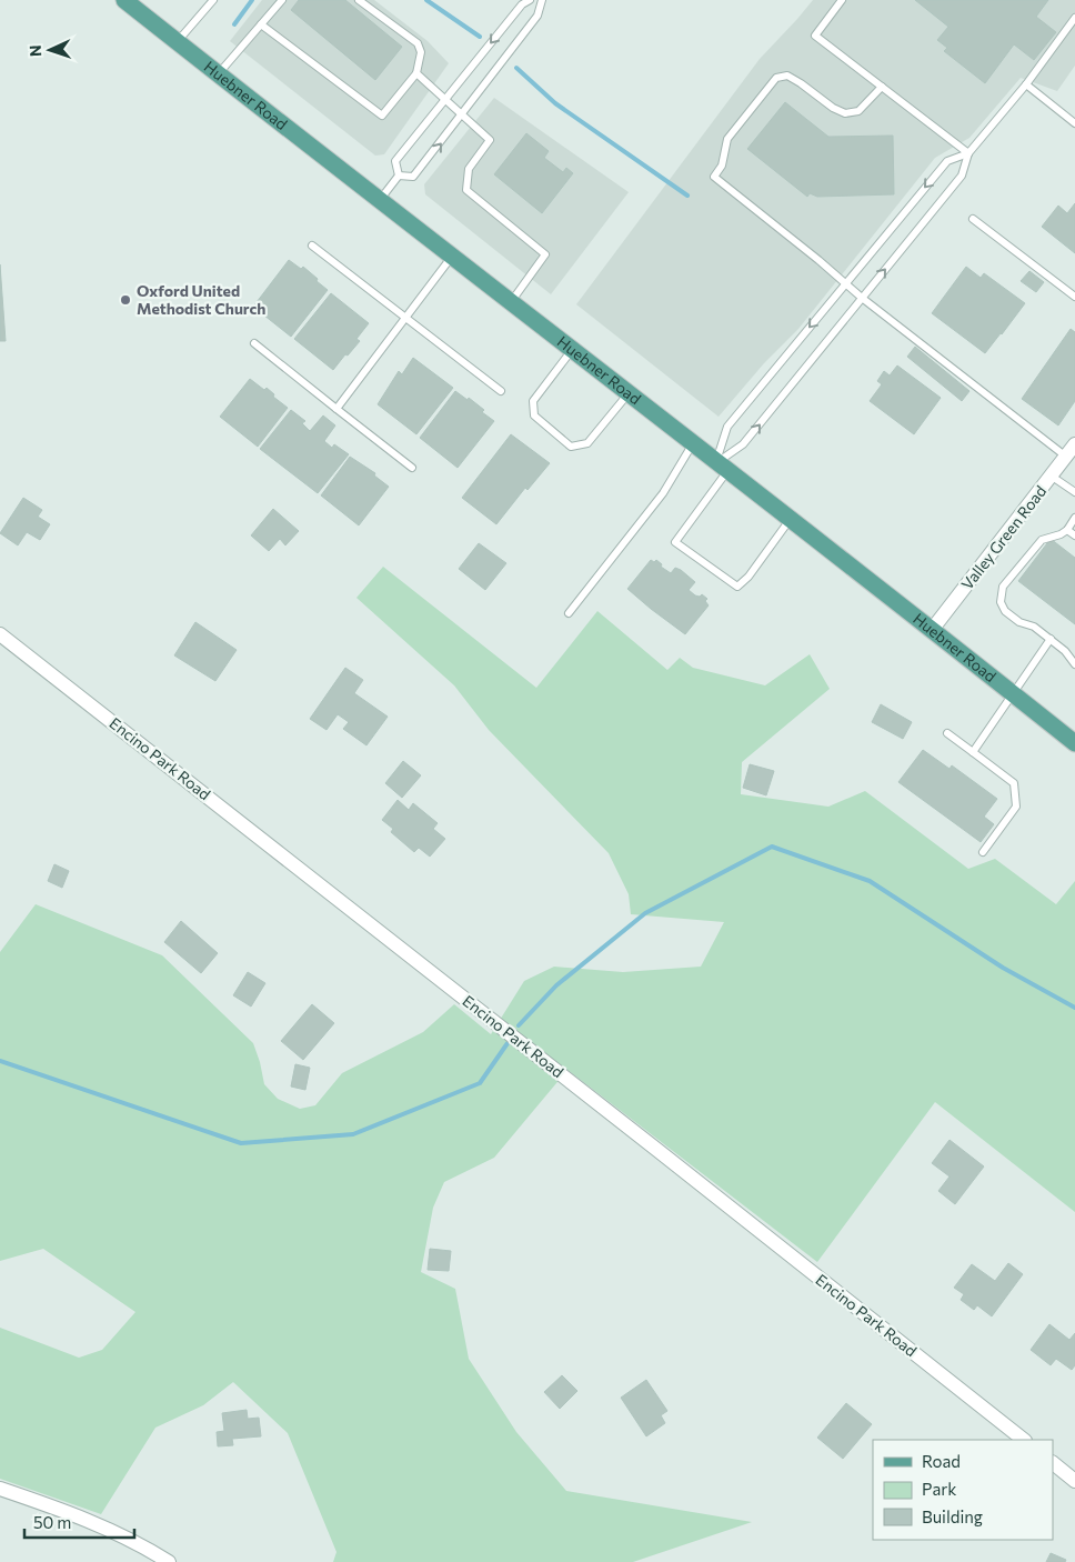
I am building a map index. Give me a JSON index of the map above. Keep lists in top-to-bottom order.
{
  "streets": {
    "main road": ["Huebner Road"],
    "street": ["Valley Green Road", "Encino Park Road"]
  },
  "crossings": [
    ["Huebner Road", "Valley Green Road"]
  ],
  "places": ["Oxford United Methodist Church"],
  "legend": ["Road", "Park", "Building"],
  "scale_bar": "50 m",
  "north": "left"
}
